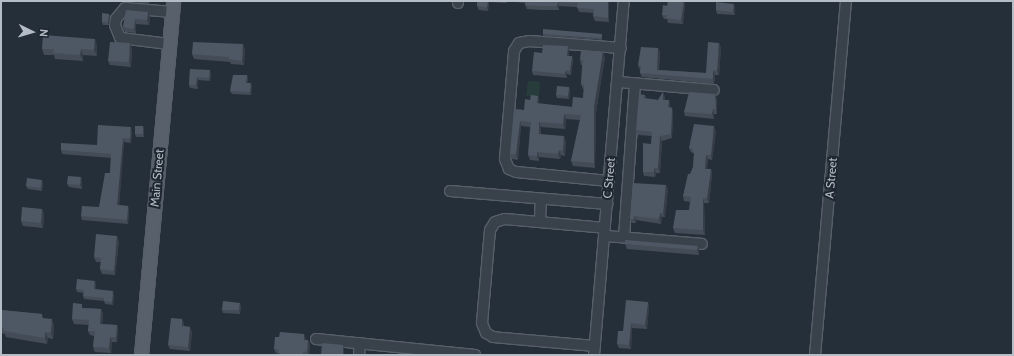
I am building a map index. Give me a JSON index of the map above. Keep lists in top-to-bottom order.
{
  "streets": {
    "main road": ["Main Street"],
    "street": ["C Street", "A Street"]
  },
  "north": "right"
}
